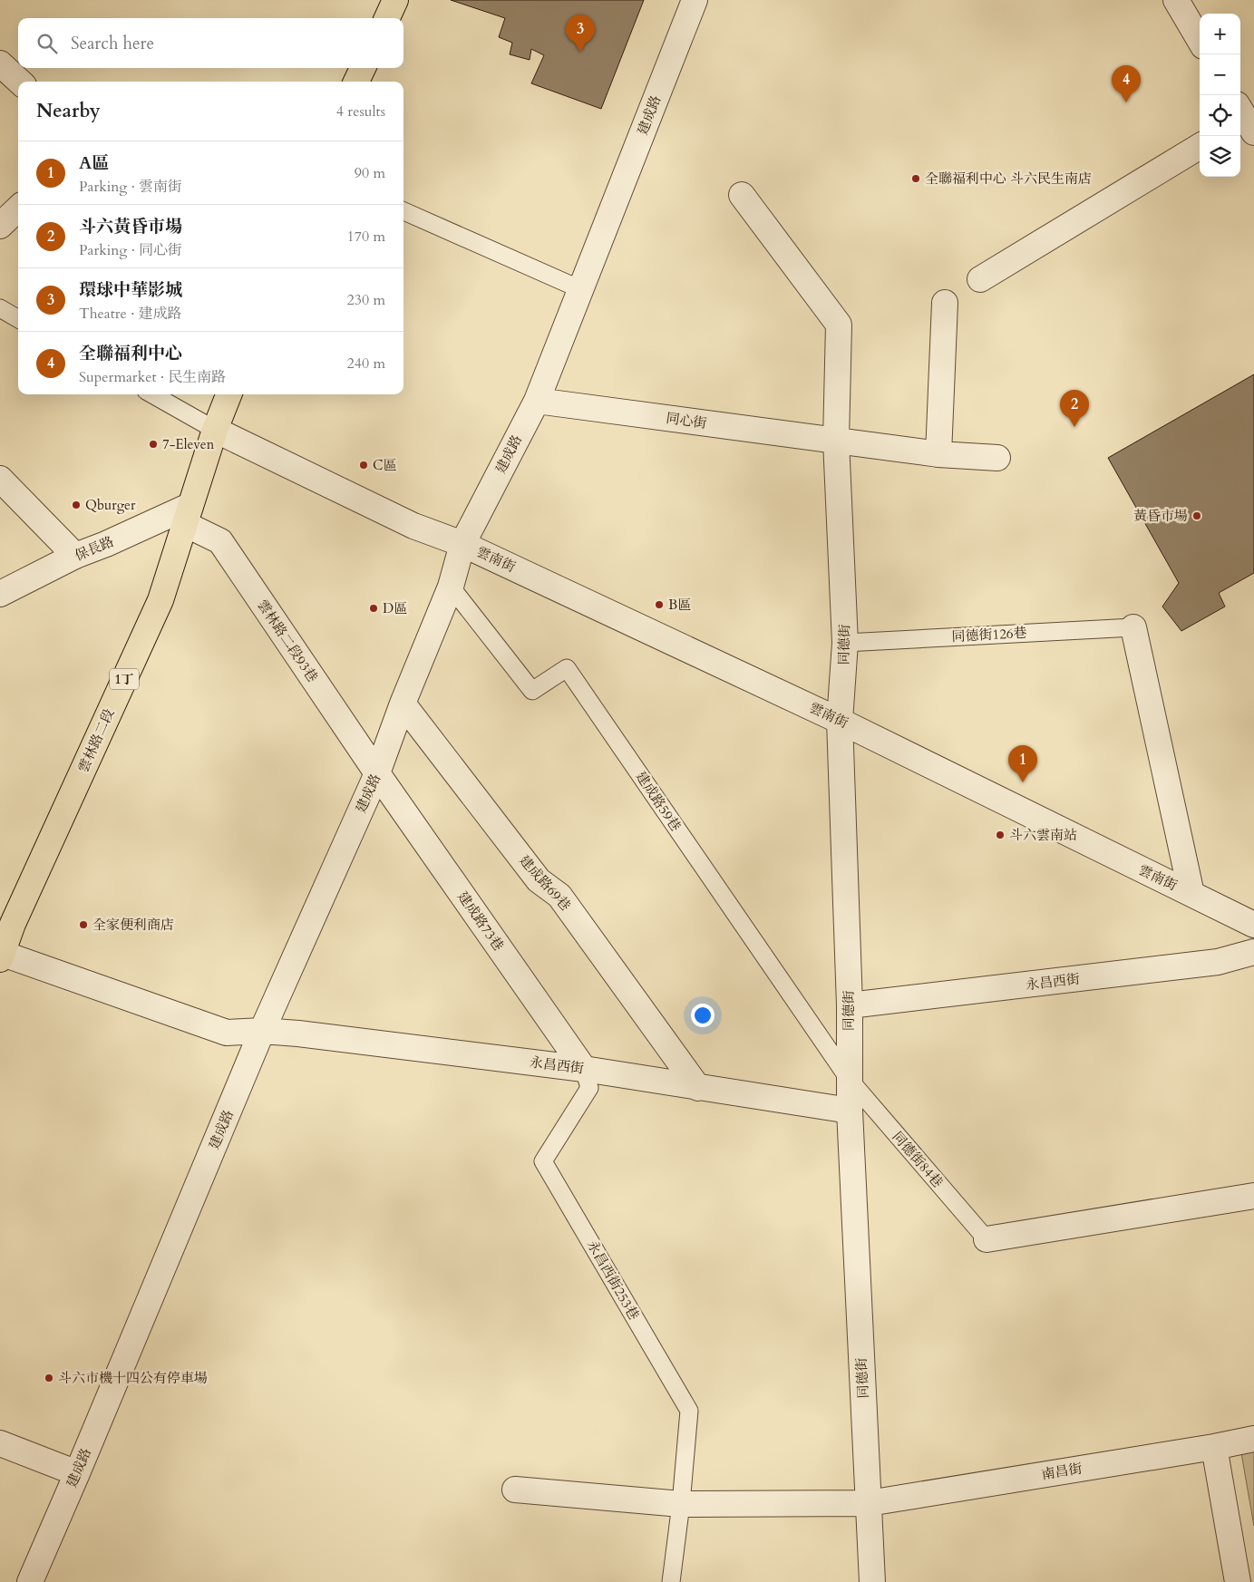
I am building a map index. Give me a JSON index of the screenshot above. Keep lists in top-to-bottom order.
{
  "streets": {
    "main road": ["1丁", "雲林路二段"],
    "street": [
      "建成路",
      "同心街",
      "保長路",
      "雲南街",
      "雲林路二段93巷",
      "同德街",
      "建成路69巷",
      "建成路73巷",
      "永昌西街",
      "南昌街"
    ],
    "lane": [
      "同德街126巷",
      "建成路59巷",
      "同德街84巷",
      "永昌西街253巷"
    ]
  },
  "crossings": [
    ["建成路", "同心街"],
    ["建成路", "雲南街"],
    ["建成路", "雲林路二段93巷"],
    ["建成路", "建成路59巷"],
    ["建成路", "建成路69巷"],
    ["建成路", "建成路73巷"],
    ["建成路", "永昌西街"],
    ["同心街", "同德街"],
    ["保長路", "雲林路二段93巷"],
    ["保長路", "雲林路二段"],
    ["雲南街", "同德街126巷"],
    ["雲南街", "同德街"],
    ["雲南街", "雲林路二段"],
    ["同德街126巷", "同德街"],
    ["雲林路二段93巷", "雲林路二段"],
    ["雲林路二段93巷", "建成路73巷"],
    ["同德街", "建成路59巷"],
    ["同德街", "永昌西街"],
    ["同德街", "同德街84巷"],
    ["同德街", "南昌街"],
    ["雲林路二段", "永昌西街"],
    ["建成路59巷", "同德街84巷"],
    ["建成路69巷", "永昌西街"],
    ["建成路73巷", "永昌西街"],
    ["建成路73巷", "永昌西街253巷"],
    ["永昌西街", "永昌西街253巷"],
    ["永昌西街253巷", "南昌街"]
  ],
  "places": [
    "全聯福利中心 斗六民生南店",
    "7-Eleven",
    "C區",
    "Qburger",
    "黃昏市場",
    "B區",
    "D區",
    "斗六雲南站",
    "全家便利商店",
    "斗六市機十四公有停車場"
  ],
  "page": {
    "map_buttons": ["+", "−"],
    "pins": [
      "3",
      "4",
      "2",
      "1"
    ],
    "search": "Search here",
    "heading": ["Nearby", "4 results"],
    "list": [
      {
        "mark": "1",
        "name": "A區",
        "note": "Parking · 雲南街",
        "value": "90 m"
      },
      {
        "mark": "2",
        "name": "斗六黃昏市場",
        "note": "Parking · 同心街",
        "value": "170 m"
      },
      {
        "mark": "3",
        "name": "環球中華影城",
        "note": "Theatre · 建成路",
        "value": "230 m"
      },
      {
        "mark": "4",
        "name": "全聯福利中心",
        "note": "Supermarket · 民生南路",
        "value": "240 m"
      }
    ]
  }
}
